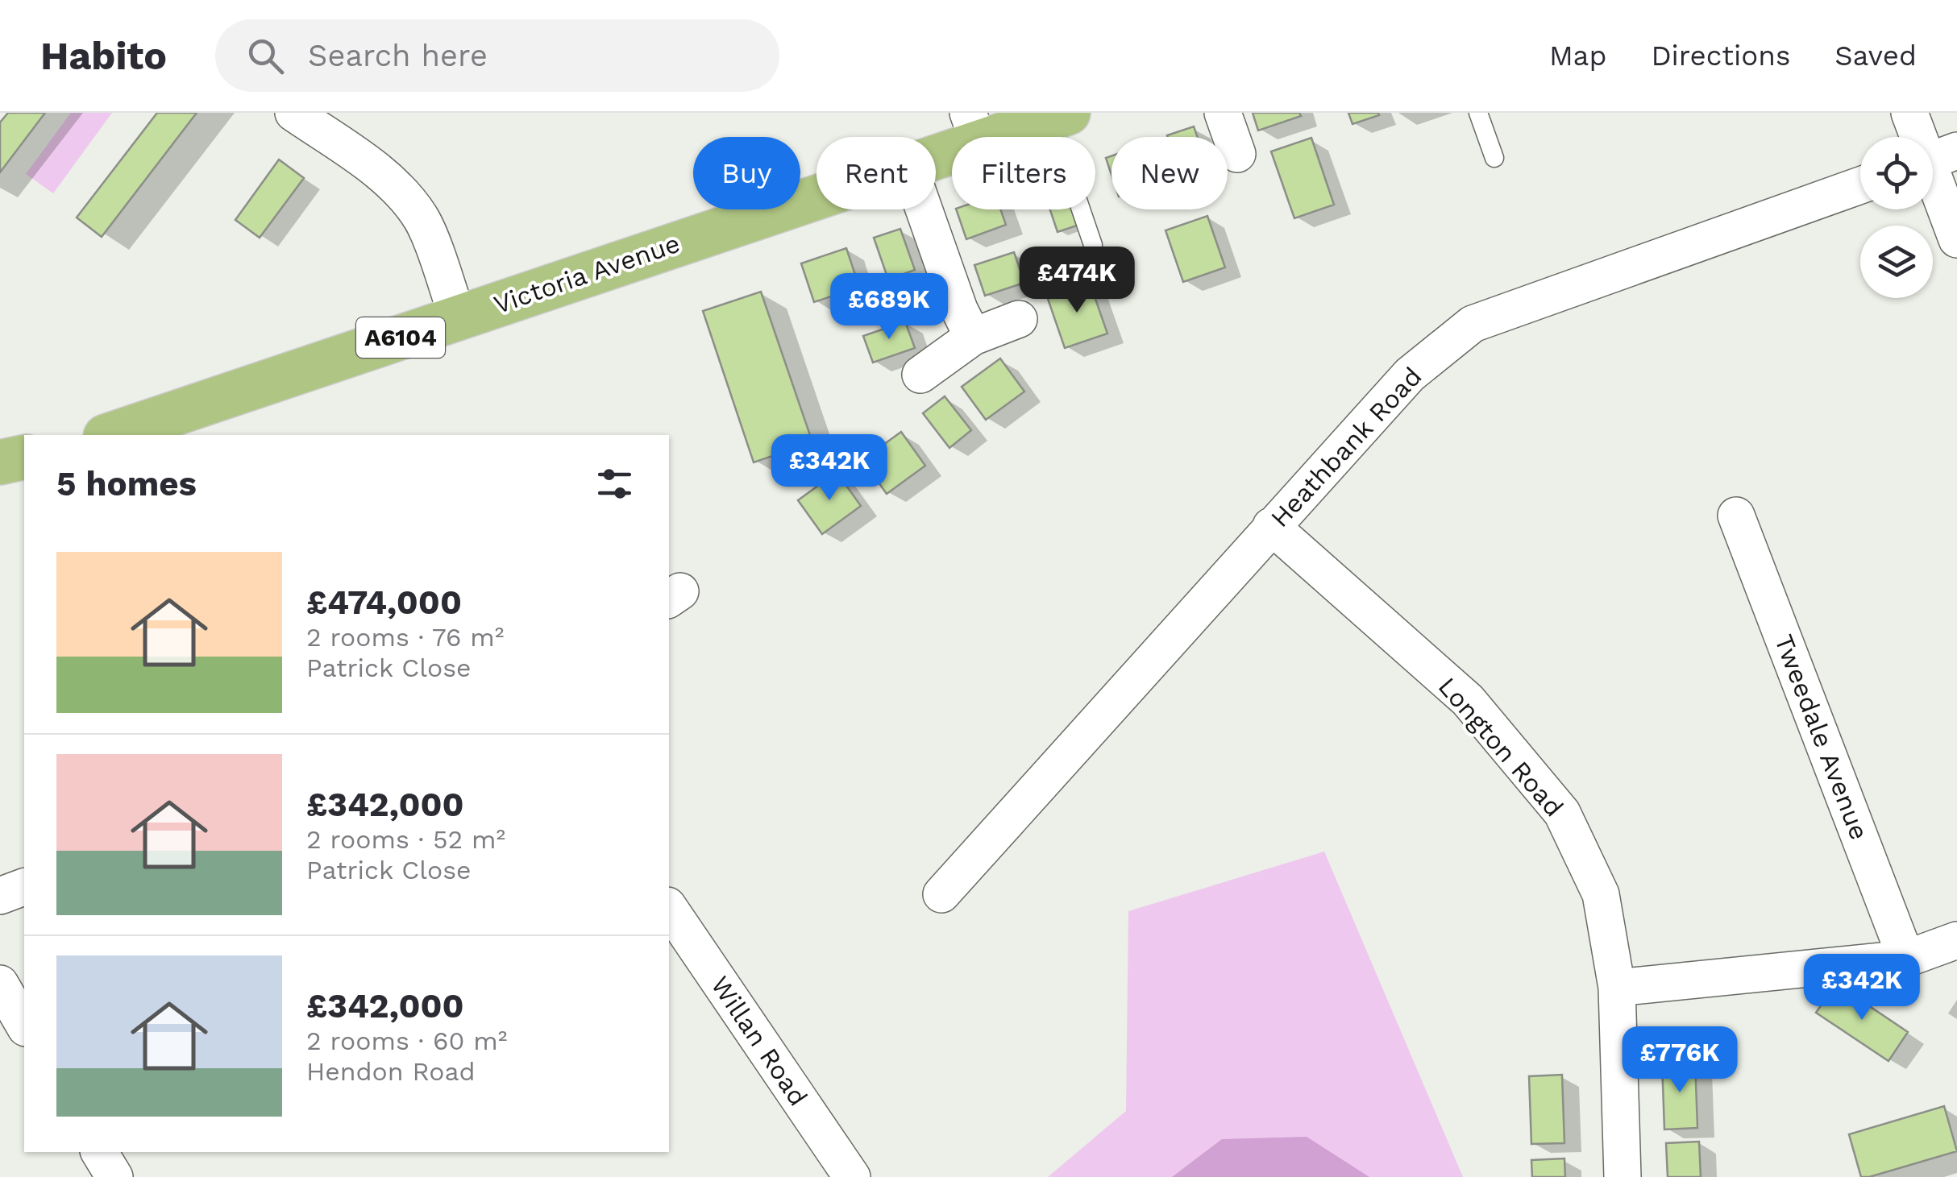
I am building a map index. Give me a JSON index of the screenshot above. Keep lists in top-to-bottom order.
{
  "streets": {
    "main road": ["Victoria Avenue", "A6104"],
    "street": [
      "Heathbank Road",
      "Tweedale Avenue",
      "Longton Road",
      "Willan Road"
    ]
  },
  "crossings": [
    ["Heathbank Road", "Longton Road"]
  ],
  "page": {
    "header": "Habito",
    "search": "Search here",
    "nav": ["Map", "Directions", "Saved"],
    "chip": [
      "Buy",
      "Rent",
      "Filters",
      "New"
    ],
    "price": [
      "£474K",
      "£689K",
      "£342K",
      "£342K",
      "£776K"
    ],
    "heading": "5 homes",
    "list": [
      {
        "name": "£474,000",
        "note": "2 rooms · 76 m² · Patrick Close"
      },
      {
        "name": "£342,000",
        "note": "2 rooms · 52 m² · Patrick Close"
      },
      {
        "name": "£342,000",
        "note": "2 rooms · 60 m² · Hendon Road"
      }
    ]
  }
}
